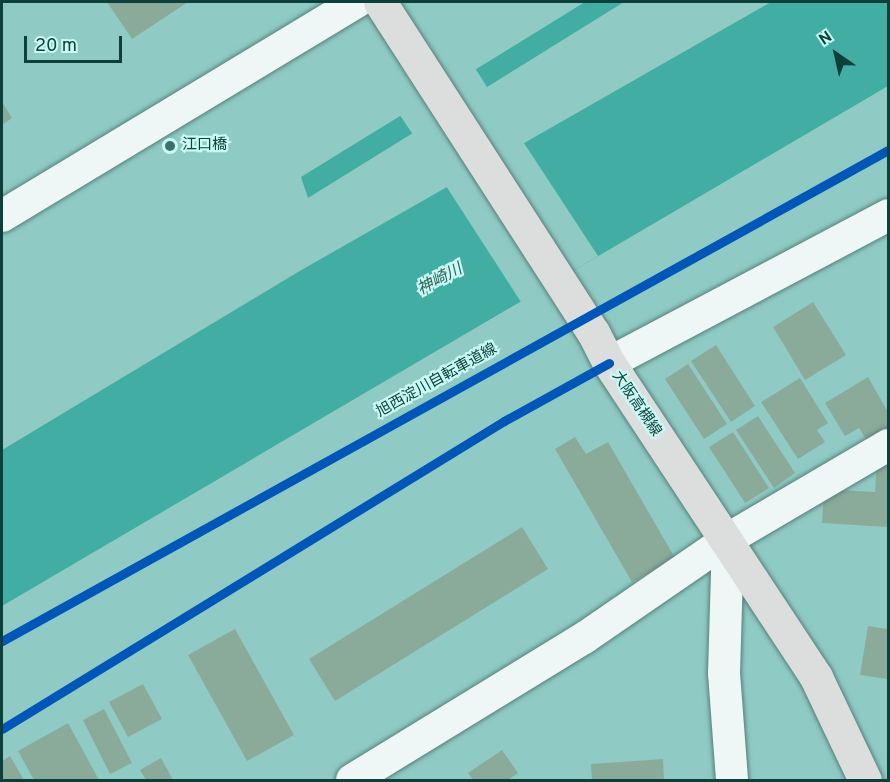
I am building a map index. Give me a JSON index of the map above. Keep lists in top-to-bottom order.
{
  "streets": {
    "main road": ["大阪高槻線"],
    "cycle path": ["旭西淀川自転車道線"]
  },
  "water": ["神崎川"],
  "places": ["江口橋"],
  "scale_bar": "20 m",
  "north": "top left"
}
